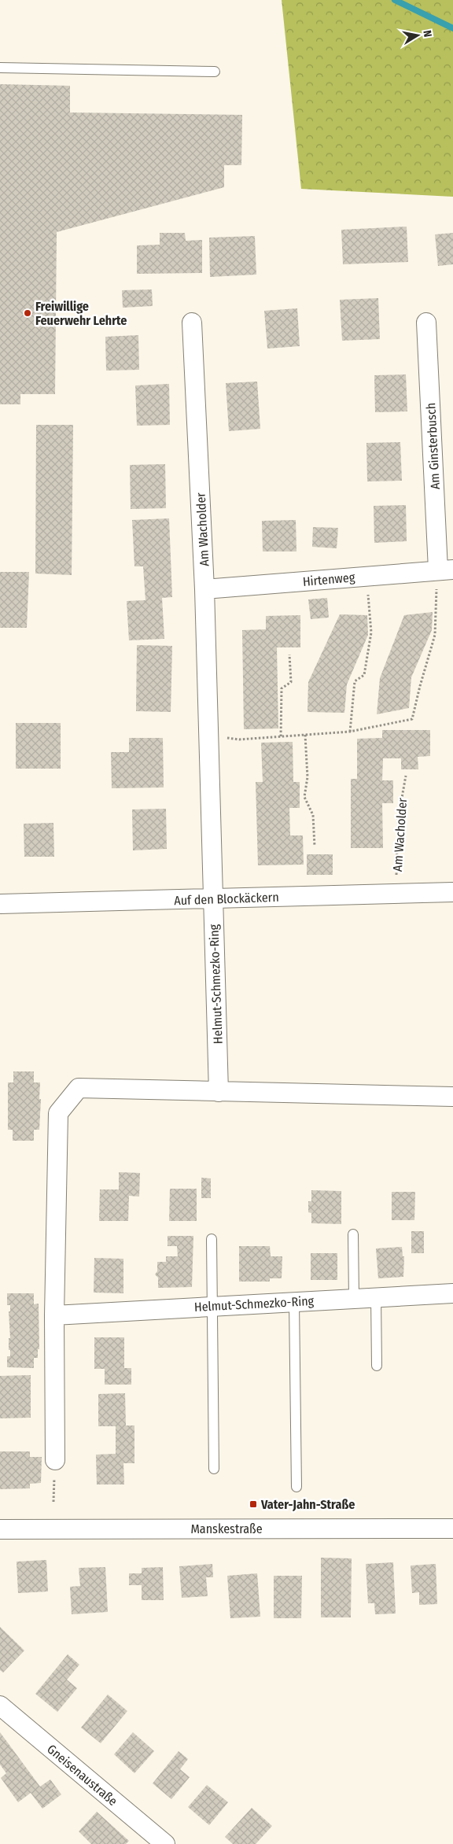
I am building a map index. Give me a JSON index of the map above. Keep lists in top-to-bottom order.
{
  "streets": {
    "street": [
      "Am Ginsterbusch",
      "Am Wacholder",
      "Hirtenweg",
      "Auf den Blockäckern",
      "Helmut-Schmezko-Ring",
      "Manskestraße",
      "Gneisenaustraße"
    ]
  },
  "crossings": [
    ["Am Ginsterbusch", "Hirtenweg"],
    ["Am Wacholder", "Hirtenweg"],
    ["Am Wacholder", "Auf den Blockäckern"],
    ["Am Wacholder", "Helmut-Schmezko-Ring"],
    ["Auf den Blockäckern", "Helmut-Schmezko-Ring"]
  ],
  "places": {
    "other": ["Freiwillige Feuerwehr Lehrte"],
    "transit": ["Vater-Jahn-Straße"]
  },
  "north": "right"
}
